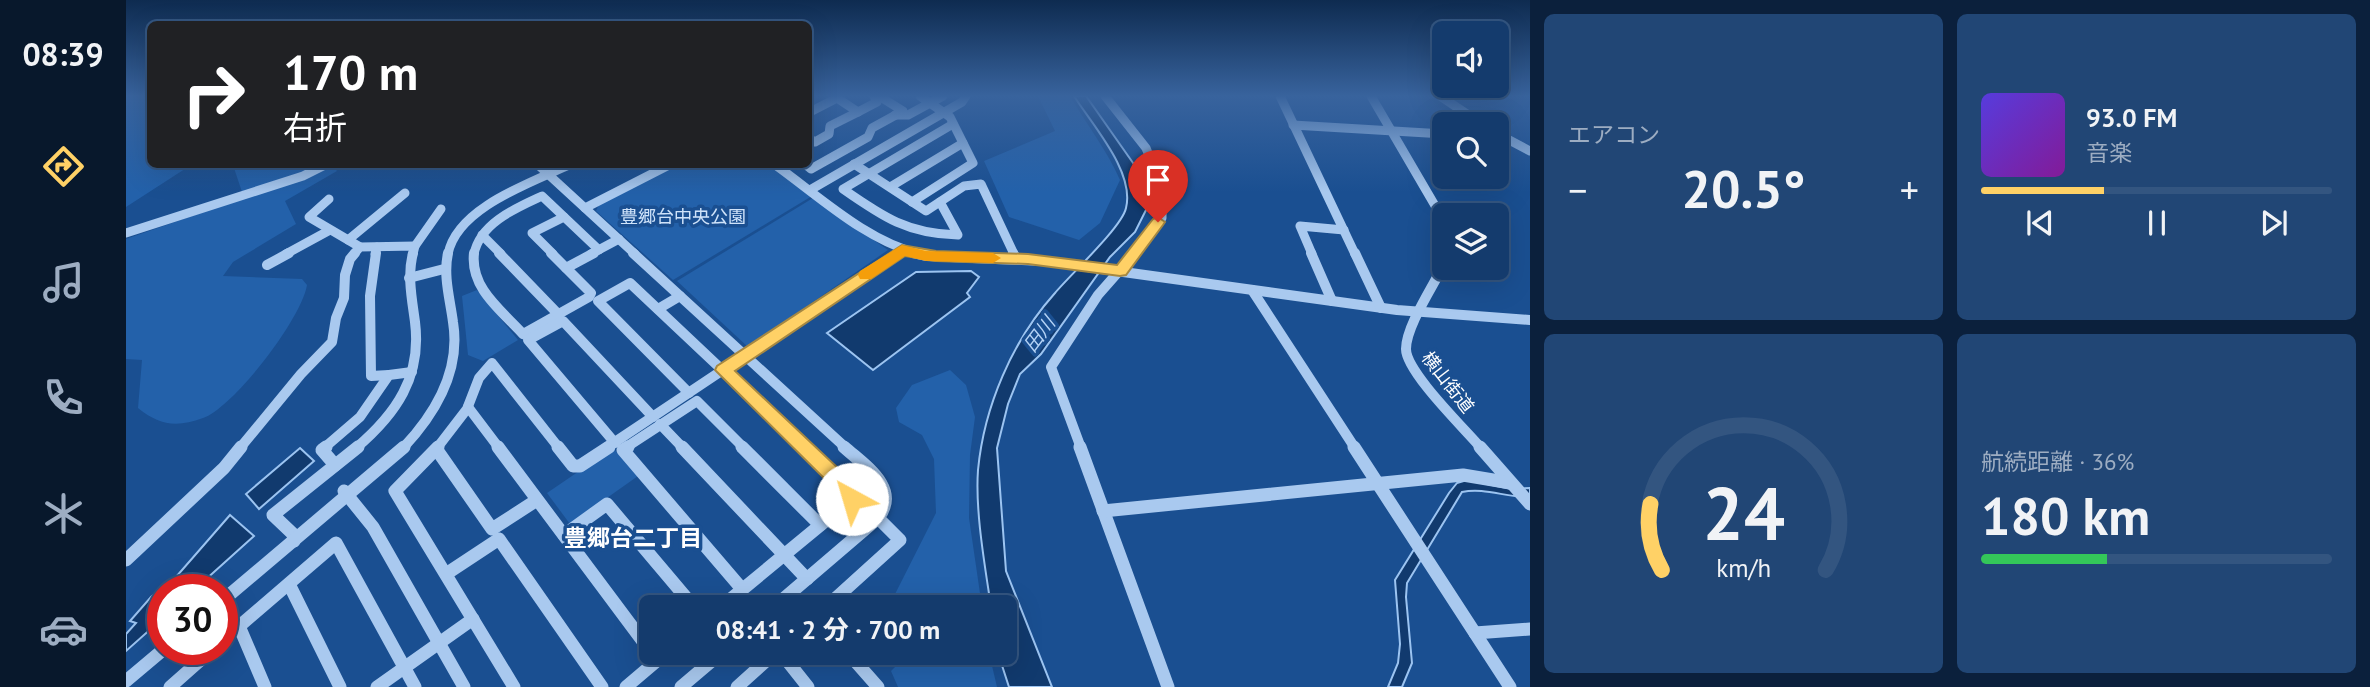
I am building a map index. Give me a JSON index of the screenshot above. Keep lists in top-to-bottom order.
{
  "streets": {
    "street": ["横山街道"]
  },
  "districts": ["豊郷台二丁目"],
  "water": ["田川"],
  "parks": ["豊郷台中央公園"],
  "page": {
    "tabs": "08:39",
    "tile": [
      "エアコン",
      ["航続距離 · 36%", "180 km"]
    ],
    "turn": ["170 m", "右折"],
    "song": ["93.0 FM", "音楽"],
    "heat": ["−", "20.5°", "+"],
    "limit": "30",
    "trip": "08:41 · 2 分 · 700 m",
    "gauge": ["24", "km/h"]
  }
}
